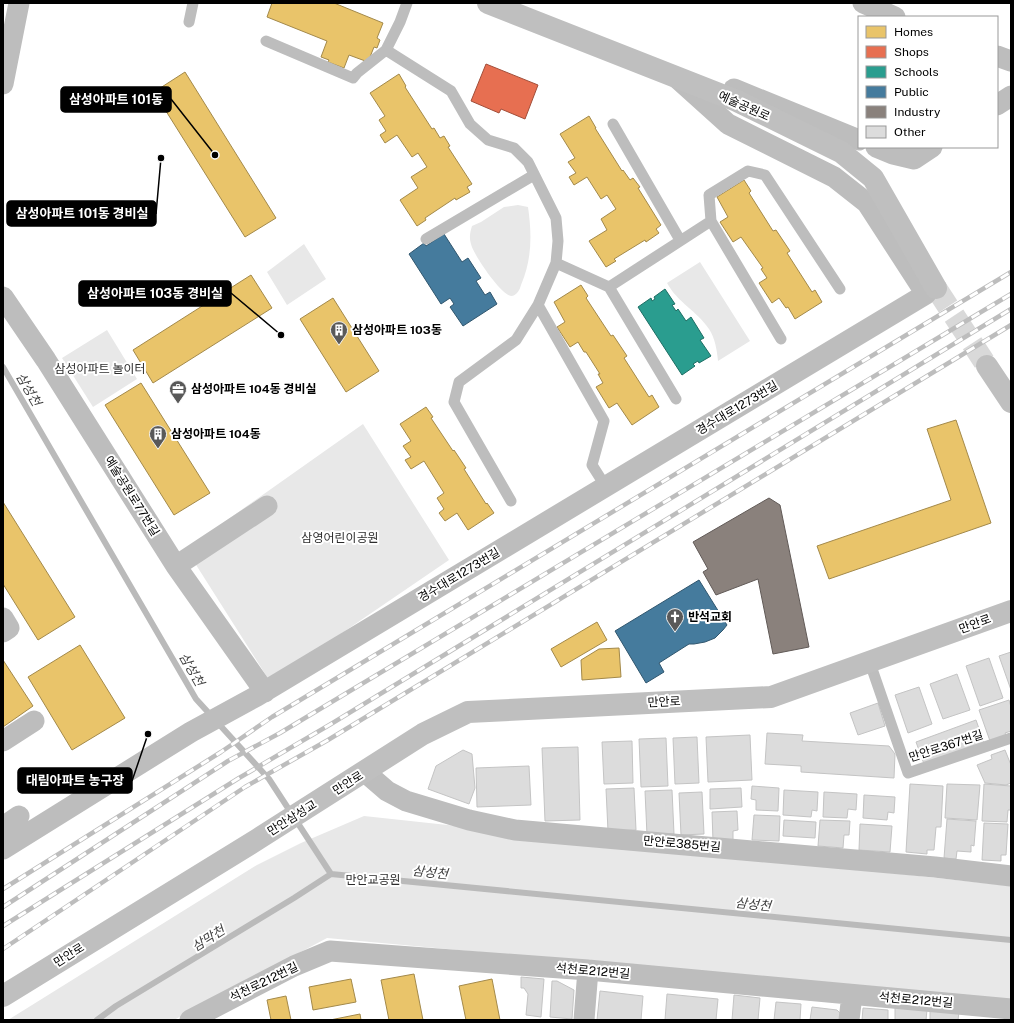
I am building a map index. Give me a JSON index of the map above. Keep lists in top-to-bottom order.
{
  "streets": {
    "street": [
      "예술공원로",
      "경수대로1273번길",
      "예술공원로77번길",
      "만안로",
      "만안삼성교",
      "만안로385번길",
      "석천로212번길"
    ],
    "lane": ["만안로367번길"]
  },
  "crossings": [
    ["예술공원로", "경수대로1273번길"],
    ["경수대로1273번길", "예술공원로77번길"],
    ["만안로", "만안로367번길"],
    ["만안로", "만안삼성교"],
    ["만안로", "만안로385번길"]
  ],
  "water": ["삼성천", "삼막천"],
  "parks": ["삼성아파트 놀이터", "삼영어린이공원", "만안교공원"],
  "places": {
    "other": [
      "삼성아파트 101동",
      "삼성아파트 101동 경비실",
      "삼성아파트 103동 경비실",
      "대림아파트 농구장"
    ],
    "building": ["삼성아파트 103동", "삼성아파트 104동"],
    "office": ["삼성아파트 104동 경비실"],
    "church": ["반석교회"]
  },
  "legend": [
    "Homes",
    "Shops",
    "Schools",
    "Public",
    "Industry",
    "Other"
  ]
}
